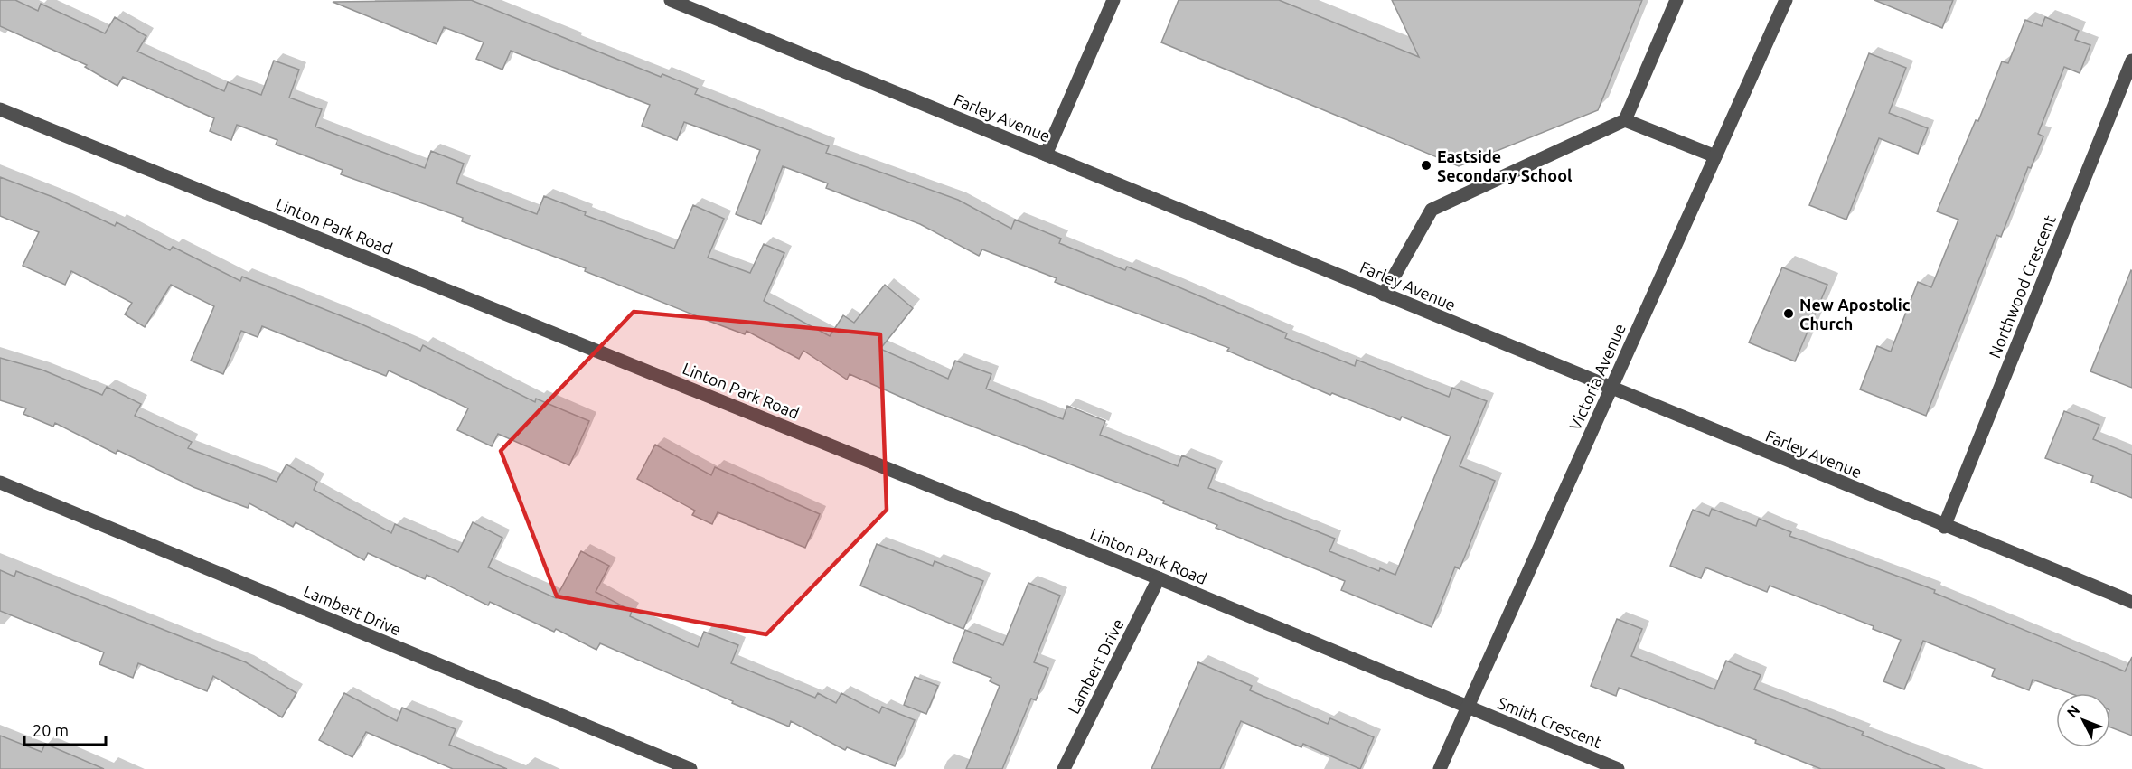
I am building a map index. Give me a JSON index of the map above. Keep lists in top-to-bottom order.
{
  "streets": {
    "street": [
      "Farley Avenue",
      "Linton Park Road",
      "Northwood Crescent",
      "Victoria Avenue",
      "Lambert Drive",
      "Smith Crescent"
    ]
  },
  "crossings": [
    ["Farley Avenue", "Northwood Crescent"],
    ["Farley Avenue", "Victoria Avenue"],
    ["Linton Park Road", "Victoria Avenue"],
    ["Linton Park Road", "Lambert Drive"],
    ["Linton Park Road", "Smith Crescent"],
    ["Victoria Avenue", "Smith Crescent"]
  ],
  "places": ["Eastside Secondary School", "New Apostolic Church"],
  "scale_bar": "20 m",
  "north": "top left"
}
